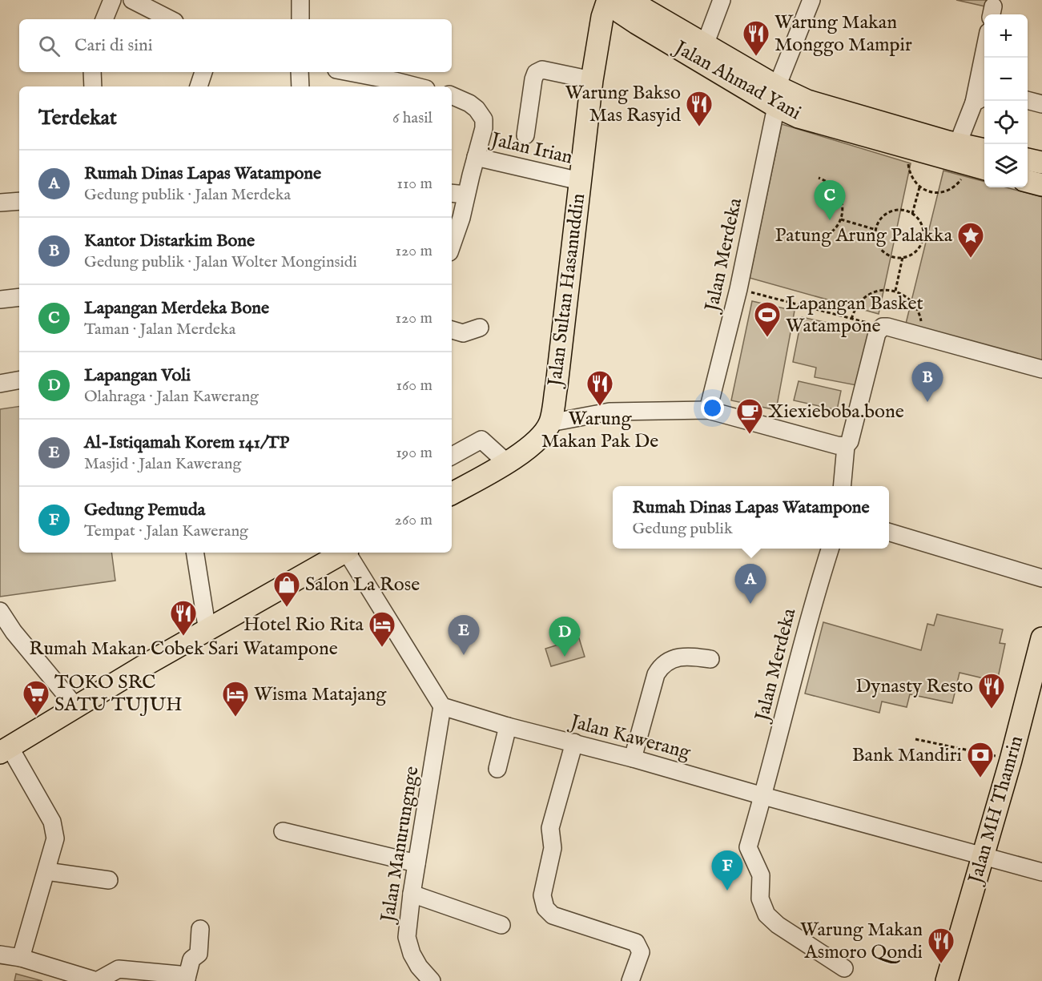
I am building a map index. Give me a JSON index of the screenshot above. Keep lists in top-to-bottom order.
{
  "streets": {
    "main road": ["Jalan Ahmad Yani", "Jalan Sultan Hasanuddin", "Jalan MH Thamrin"],
    "street": [
      "Jalan Irian",
      "Jalan Merdeka",
      "Jalan Kawerang",
      "Jalan Manurungnge"
    ]
  },
  "crossings": [
    ["Jalan Ahmad Yani", "Jalan Merdeka"],
    ["Jalan Ahmad Yani", "Jalan Sultan Hasanuddin"],
    ["Jalan Irian", "Jalan Sultan Hasanuddin"],
    ["Jalan Merdeka", "Jalan Kawerang"],
    ["Jalan Kawerang", "Jalan MH Thamrin"],
    ["Jalan Kawerang", "Jalan Manurungnge"]
  ],
  "places": {
    "restaurant": [
      "Warung Makan Monggo Mampir",
      "Warung Bakso Mas Rasyid",
      "Warung Makan Pak De",
      "Rumah Makan Cobek Sari Watampone",
      "Dynasty Resto",
      "Warung Makan Asmoro Qondi"
    ],
    "place": ["Patung Arung Palakka"],
    "sports": ["Lapangan Basket Watampone"],
    "cafe": ["Xiexieboba.bone"],
    "shop": ["Salon La Rose"],
    "hotel": ["Hotel Rio Rita", "Wisma Matajang"],
    "supermarket": ["TOKO SRC SATU TUJUH"],
    "bank": ["Bank Mandiri"]
  },
  "page": {
    "map_buttons": ["+", "−"],
    "search": "Cari di sini",
    "heading": ["Terdekat", "6 hasil"],
    "list": [
      {
        "mark": "A",
        "name": "Rumah Dinas Lapas Watampone",
        "note": "Gedung publik · Jalan Merdeka",
        "value": "110 m"
      },
      {
        "mark": "B",
        "name": "Kantor Distarkim Bone",
        "note": "Gedung publik · Jalan Wolter Monginsidi",
        "value": "120 m"
      },
      {
        "mark": "C",
        "name": "Lapangan Merdeka Bone",
        "note": "Taman · Jalan Merdeka",
        "value": "120 m"
      },
      {
        "mark": "D",
        "name": "Lapangan Voli",
        "note": "Olahraga · Jalan Kawerang",
        "value": "160 m"
      },
      {
        "mark": "E",
        "name": "Al-Istiqamah Korem 141/TP",
        "note": "Masjid · Jalan Kawerang",
        "value": "190 m"
      },
      {
        "mark": "F",
        "name": "Gedung Pemuda",
        "note": "Tempat · Jalan Kawerang",
        "value": "260 m"
      }
    ],
    "pins": [
      "C",
      "B",
      "A",
      "E",
      "D",
      "F"
    ],
    "popup": ["Rumah Dinas Lapas Watampone", "Gedung publik"]
  }
}
